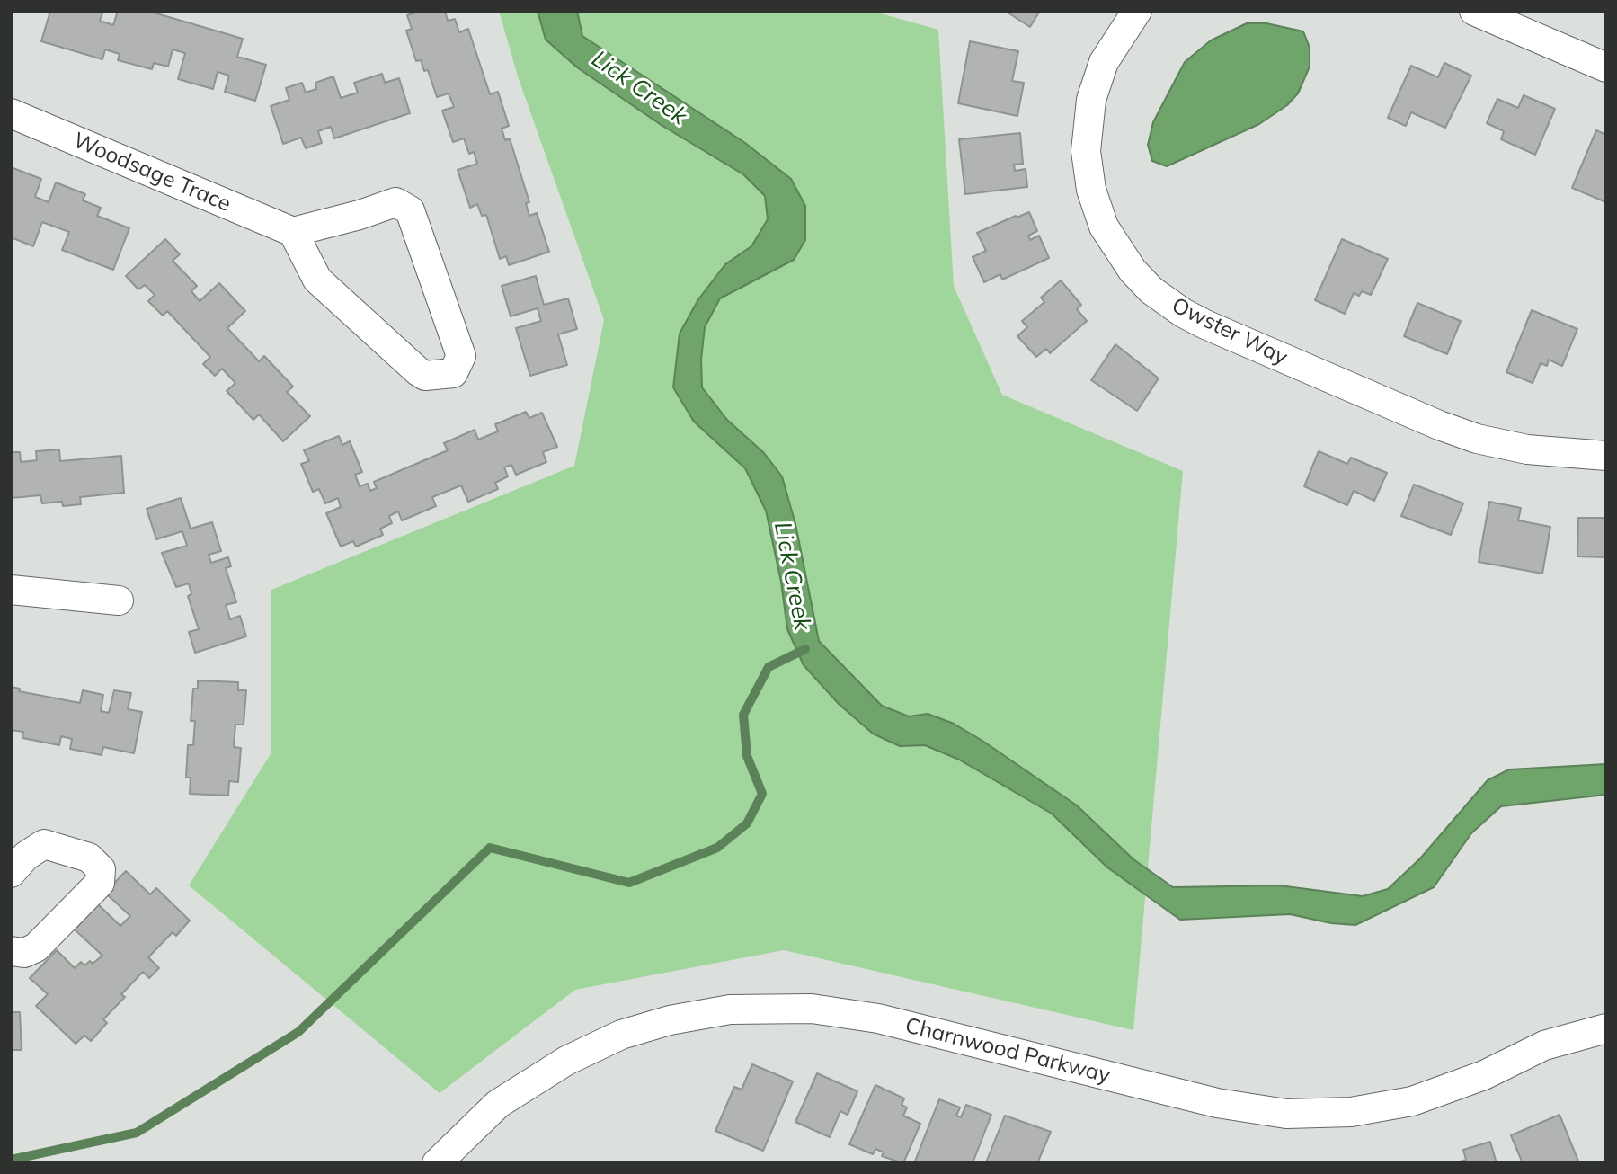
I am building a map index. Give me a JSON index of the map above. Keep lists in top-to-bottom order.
{
  "streets": {
    "street": ["Woodsage Trace", "Owster Way", "Charnwood Parkway"]
  },
  "water": ["Lick Creek"]
}
